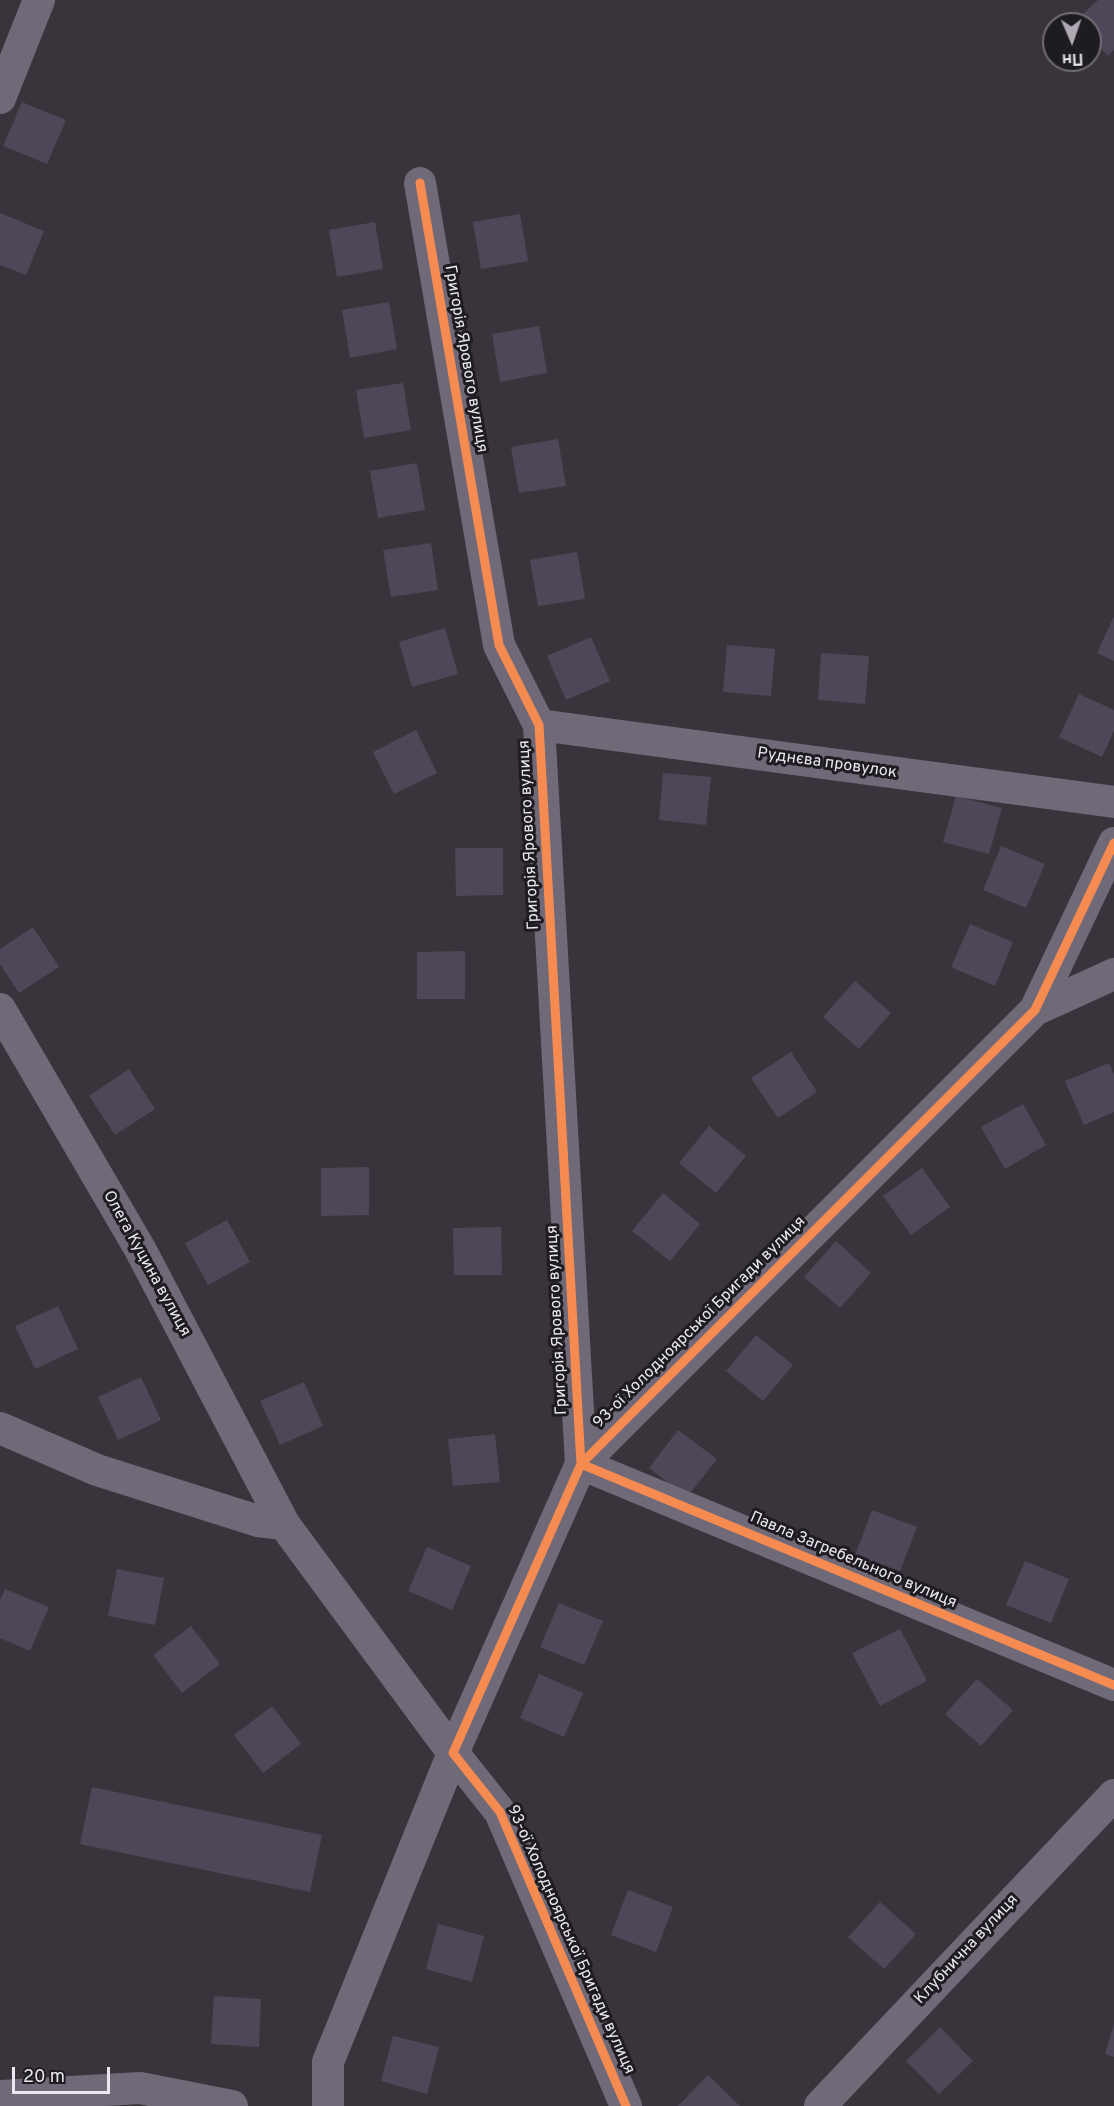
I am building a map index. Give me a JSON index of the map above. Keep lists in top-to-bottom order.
{
  "streets": {
    "street": [
      "Григорія Ярового вулиця",
      "Руднєва провулок",
      "Олега Куцина вулиця",
      "93-ої Холодноярської Бригади вулиця",
      "Павла Загребельного вулиця",
      "Клубнична вулиця"
    ]
  },
  "crossings": [
    ["Григорія Ярового вулиця", "Руднєва провулок"],
    ["Григорія Ярового вулиця", "93-ої Холодноярської Бригади вулиця"],
    ["Григорія Ярового вулиця", "Павла Загребельного вулиця"],
    ["Олега Куцина вулиця", "93-ої Холодноярської Бригади вулиця"],
    ["93-ої Холодноярської Бригади вулиця", "Павла Загребельного вулиця"]
  ],
  "scale_bar": "20 m",
  "north": "bottom"
}
